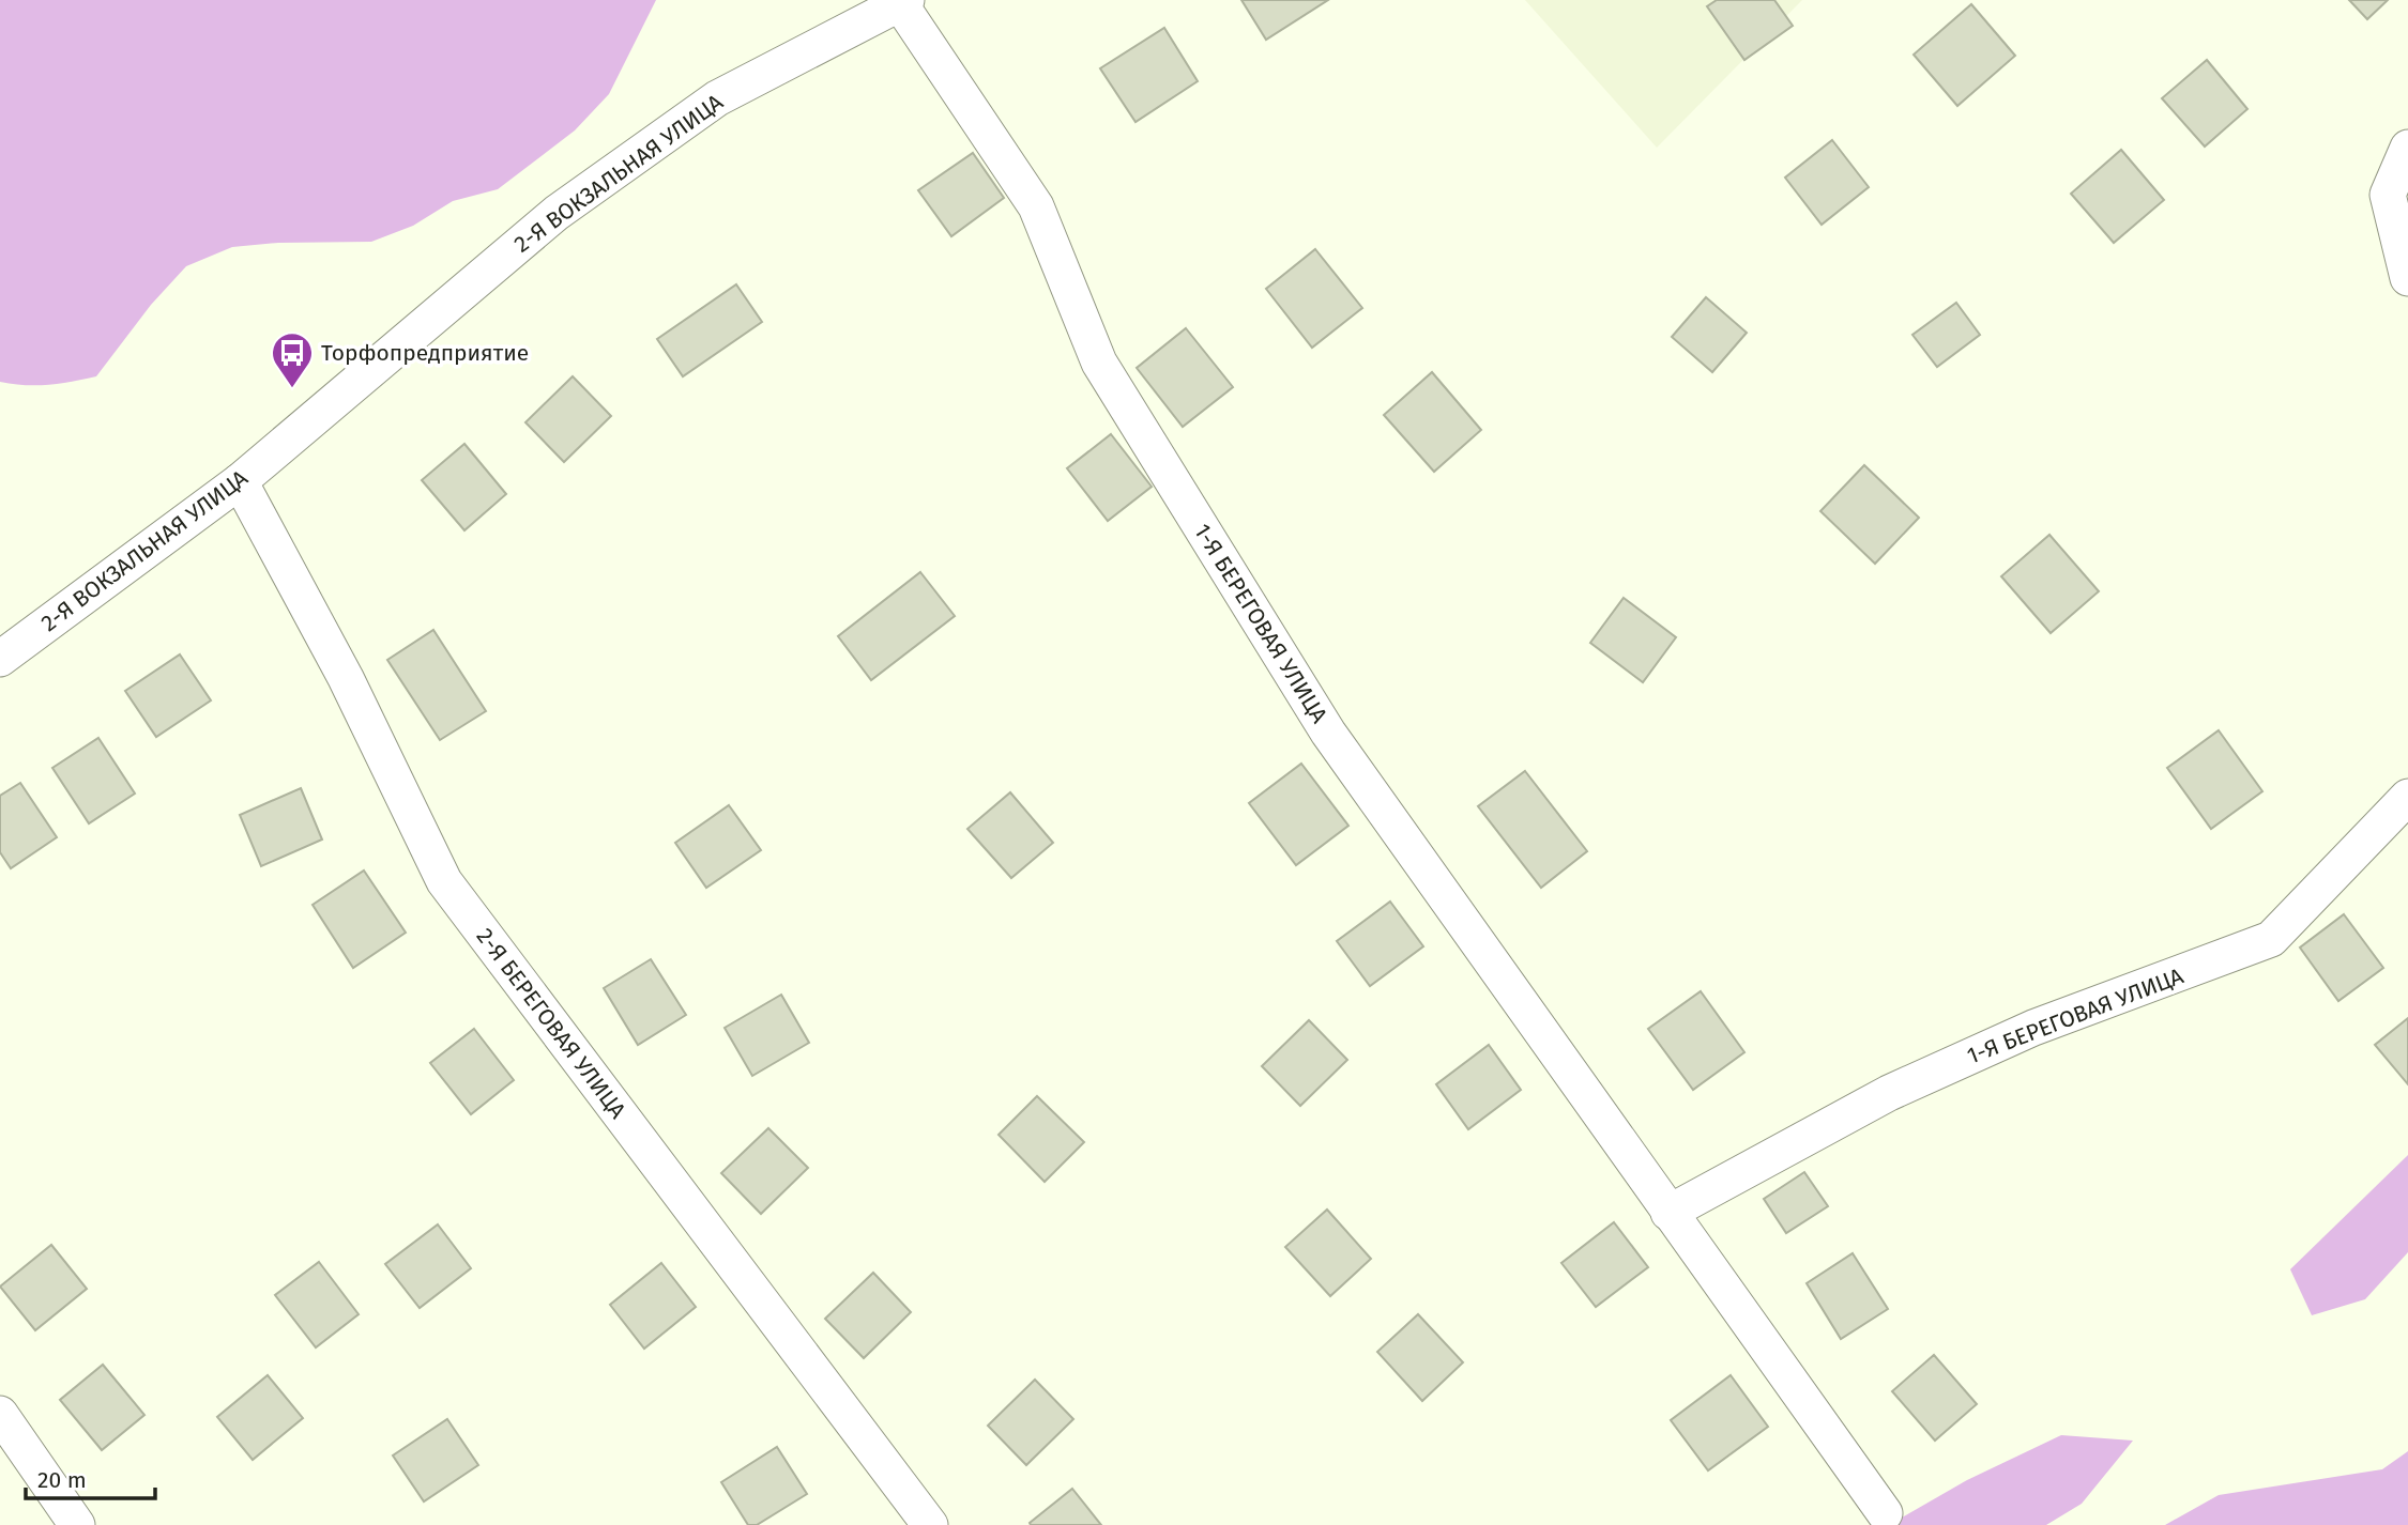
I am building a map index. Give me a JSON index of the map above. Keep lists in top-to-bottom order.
{
  "streets": {
    "street": ["2-Я ВОКЗАЛЬНАЯ УЛИЦА", "1-Я БЕРЕГОВАЯ УЛИЦА", "2-Я БЕРЕГОВАЯ УЛИЦА"]
  },
  "crossings": [
    ["2-Я ВОКЗАЛЬНАЯ УЛИЦА", "1-Я БЕРЕГОВАЯ УЛИЦА"],
    ["2-Я ВОКЗАЛЬНАЯ УЛИЦА", "2-Я БЕРЕГОВАЯ УЛИЦА"]
  ],
  "places": {
    "bus stop": ["Торфопредприятие"]
  },
  "scale_bar": "20 m"
}
